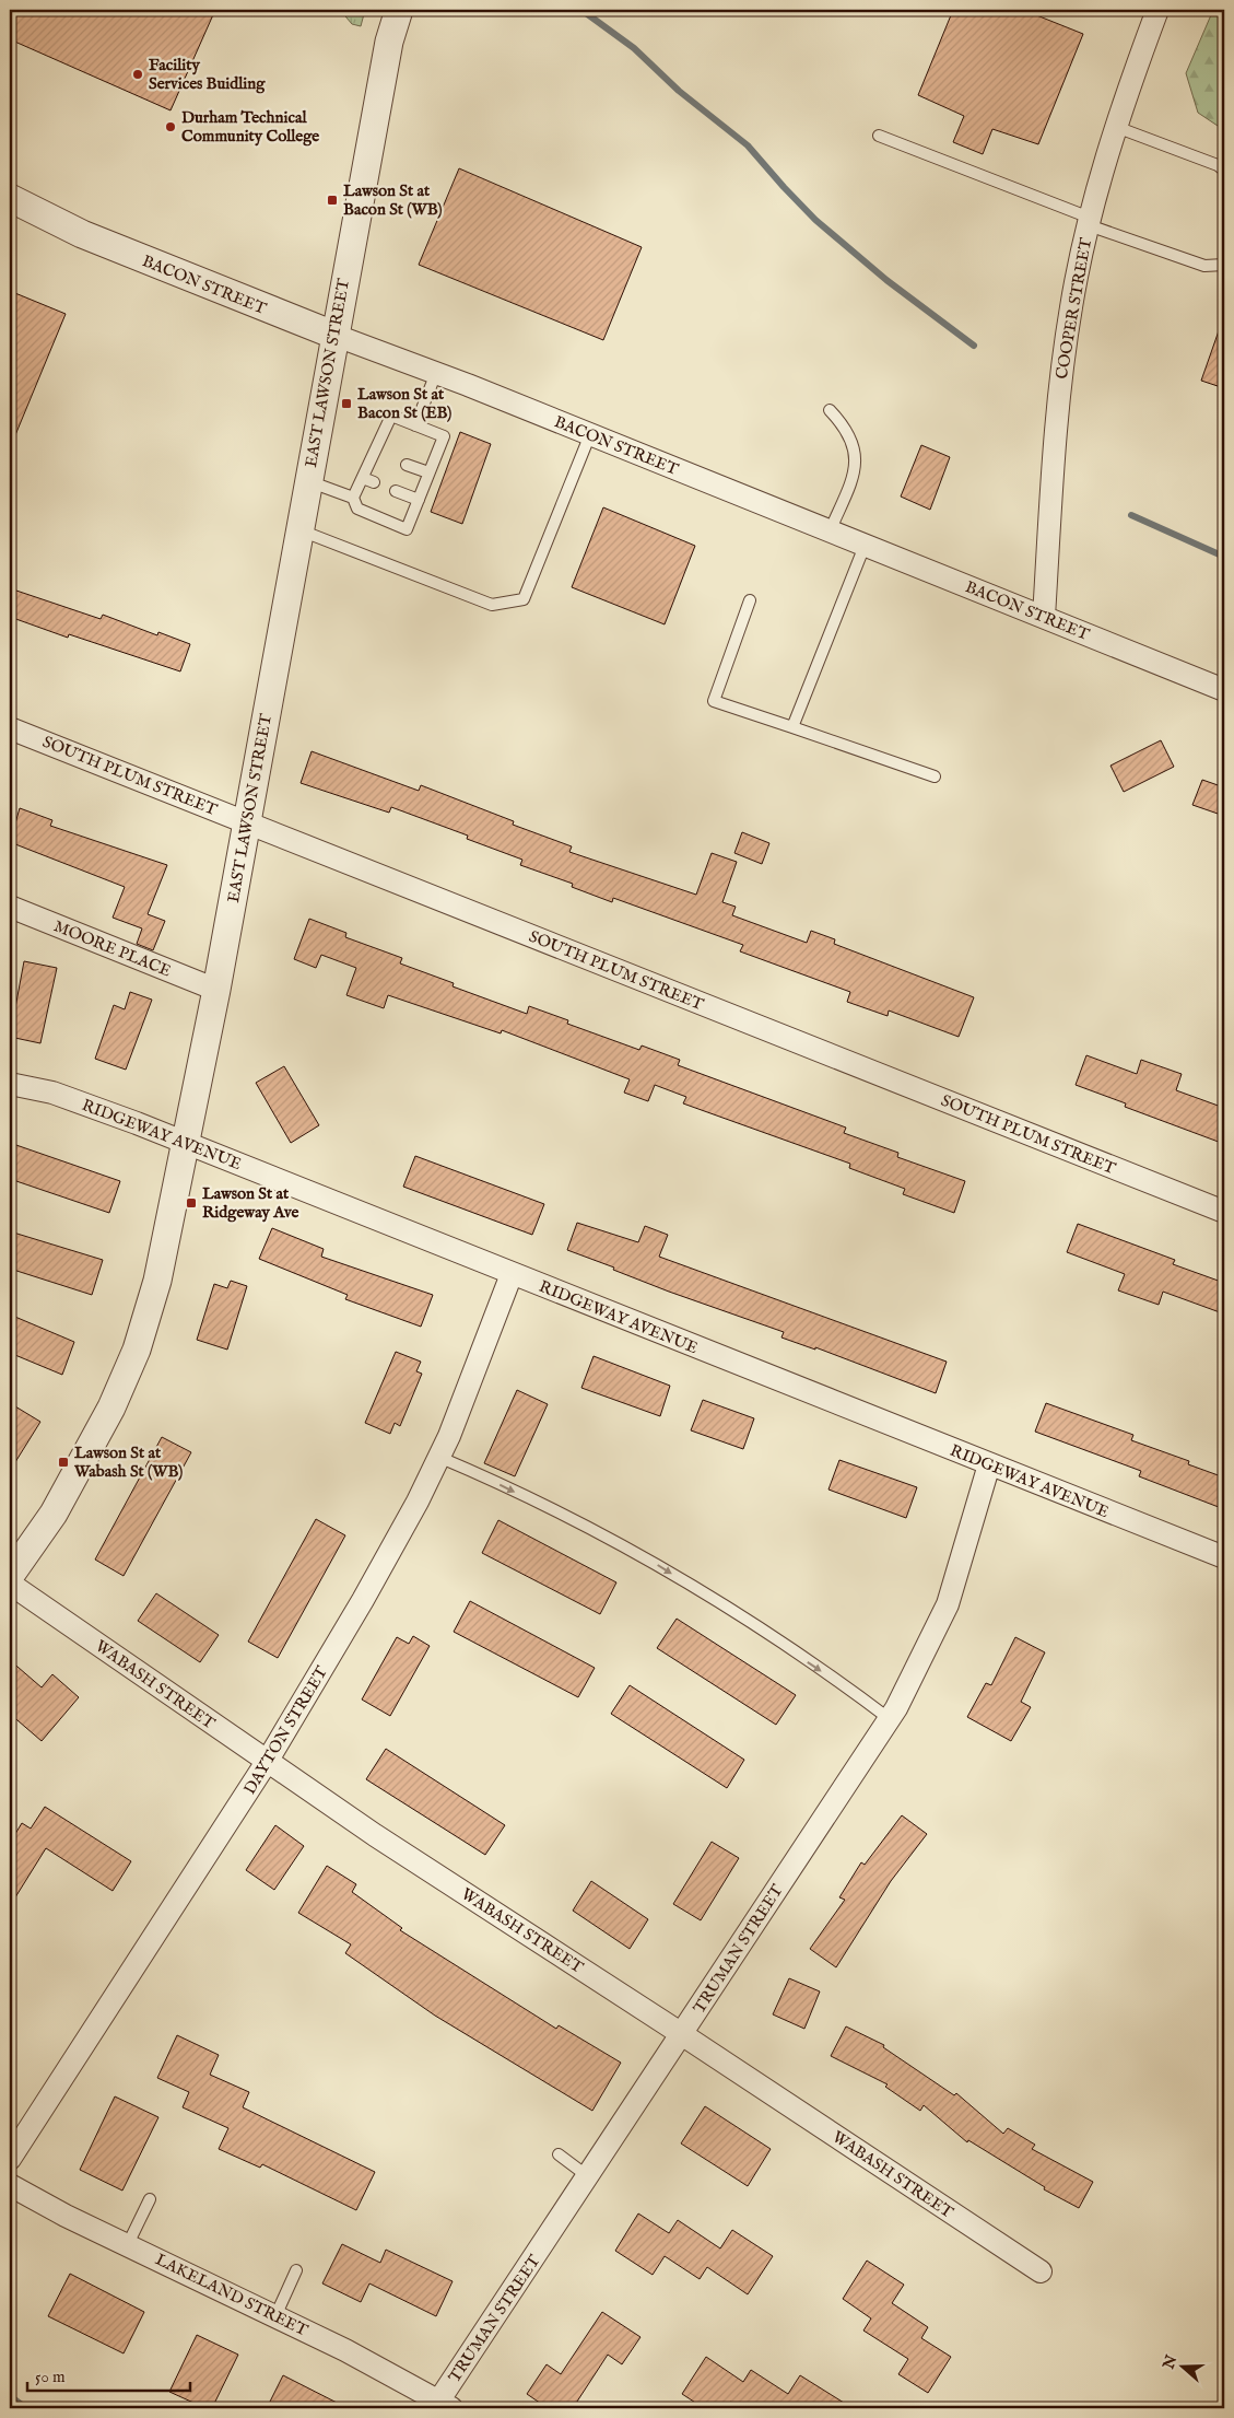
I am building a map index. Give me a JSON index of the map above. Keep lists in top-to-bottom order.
{
  "streets": {
    "street": [
      "BACON STREET",
      "COOPER STREET",
      "EAST LAWSON STREET",
      "SOUTH PLUM STREET",
      "MOORE PLACE",
      "RIDGEWAY AVENUE",
      "WABASH STREET",
      "DAYTON STREET",
      "TRUMAN STREET",
      "LAKELAND STREET"
    ]
  },
  "crossings": [
    ["BACON STREET", "COOPER STREET"],
    ["BACON STREET", "EAST LAWSON STREET"],
    ["EAST LAWSON STREET", "SOUTH PLUM STREET"],
    ["EAST LAWSON STREET", "MOORE PLACE"],
    ["EAST LAWSON STREET", "RIDGEWAY AVENUE"],
    ["RIDGEWAY AVENUE", "DAYTON STREET"],
    ["RIDGEWAY AVENUE", "TRUMAN STREET"],
    ["WABASH STREET", "DAYTON STREET"],
    ["WABASH STREET", "TRUMAN STREET"],
    ["TRUMAN STREET", "LAKELAND STREET"]
  ],
  "places": {
    "other": ["Facility Services Buidling", "Durham Technical Community College"],
    "transit": [
      "Lawson St at Bacon St (WB)",
      "Lawson St at Bacon St (EB)",
      "Lawson St at Ridgeway Ave",
      "Lawson St at Wabash St (WB)"
    ]
  },
  "scale_bar": "50 m",
  "north": "left"
}
